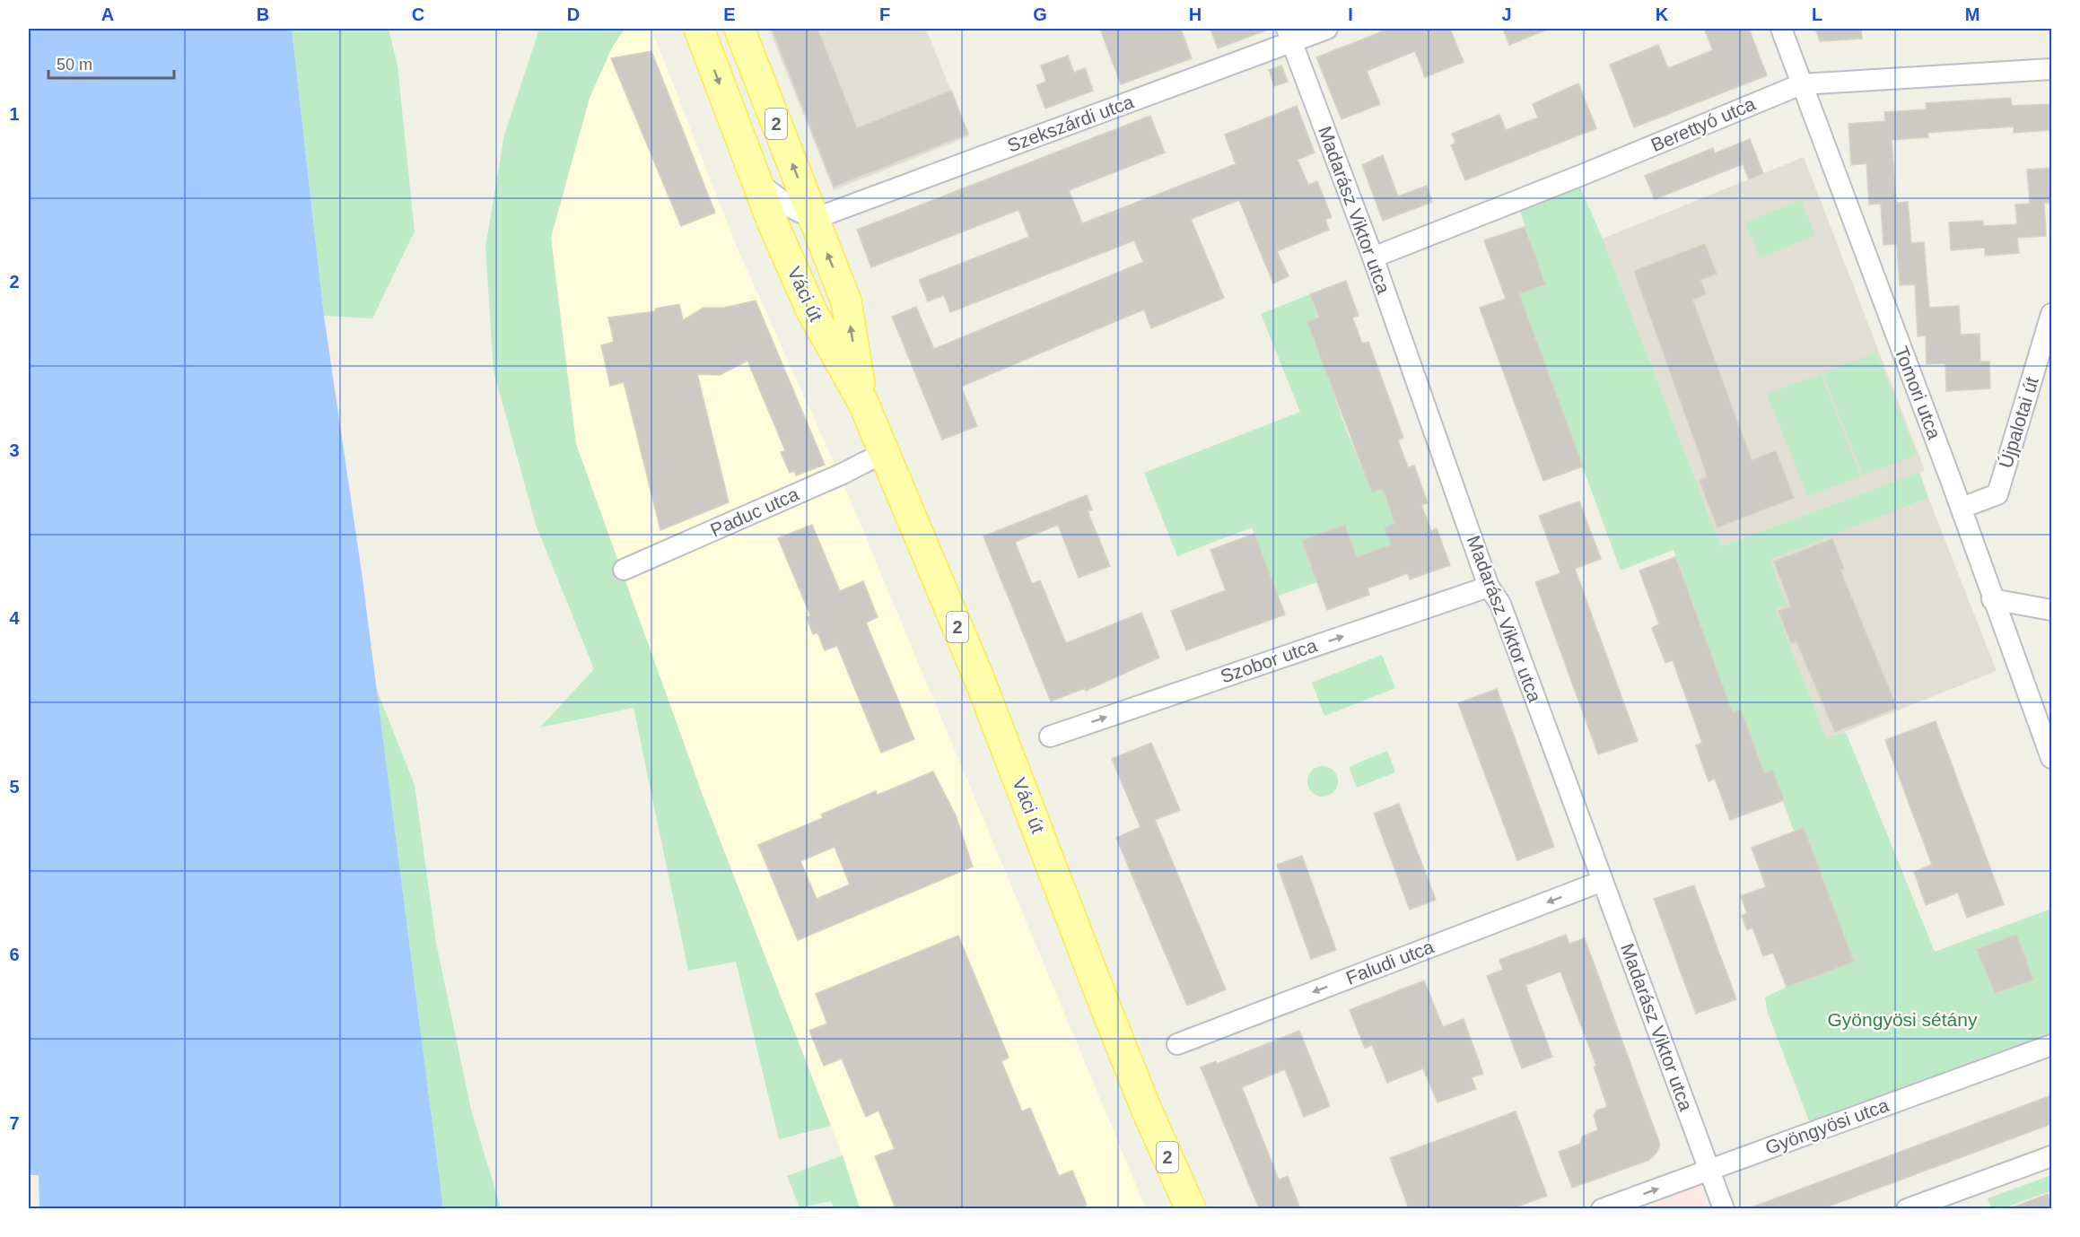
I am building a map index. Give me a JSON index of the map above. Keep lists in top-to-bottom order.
{
  "streets": {
    "main road": ["2", "Váci út"],
    "street": [
      "Szekszárdi utca",
      "Berettyó utca",
      "Madarász Viktor utca",
      "Tomori utca",
      "Újpalotai út",
      "Paduc utca",
      "Szobor utca",
      "Faludi utca",
      "Gyöngyösi utca"
    ]
  },
  "crossings": [
    ["Szekszárdi utca", "Madarász Viktor utca"],
    ["Szekszárdi utca", "Váci út"],
    ["Berettyó utca", "Madarász Viktor utca"],
    ["Berettyó utca", "Tomori utca"],
    ["Madarász Viktor utca", "Szobor utca"],
    ["Madarász Viktor utca", "Faludi utca"],
    ["Madarász Viktor utca", "Gyöngyösi utca"],
    ["Váci út", "Paduc utca"],
    ["Tomori utca", "Újpalotai út"]
  ],
  "one_way": ["Szobor utca", "Faludi utca"],
  "parks": ["Gyöngyösi sétány"],
  "scale_bar": "50 m",
  "grid": {
    "columns": [
      "A",
      "B",
      "C",
      "D",
      "E",
      "F",
      "G",
      "H",
      "I",
      "J",
      "K",
      "L",
      "M"
    ],
    "rows": [
      "1",
      "2",
      "3",
      "4",
      "5",
      "6",
      "7"
    ]
  }
}
